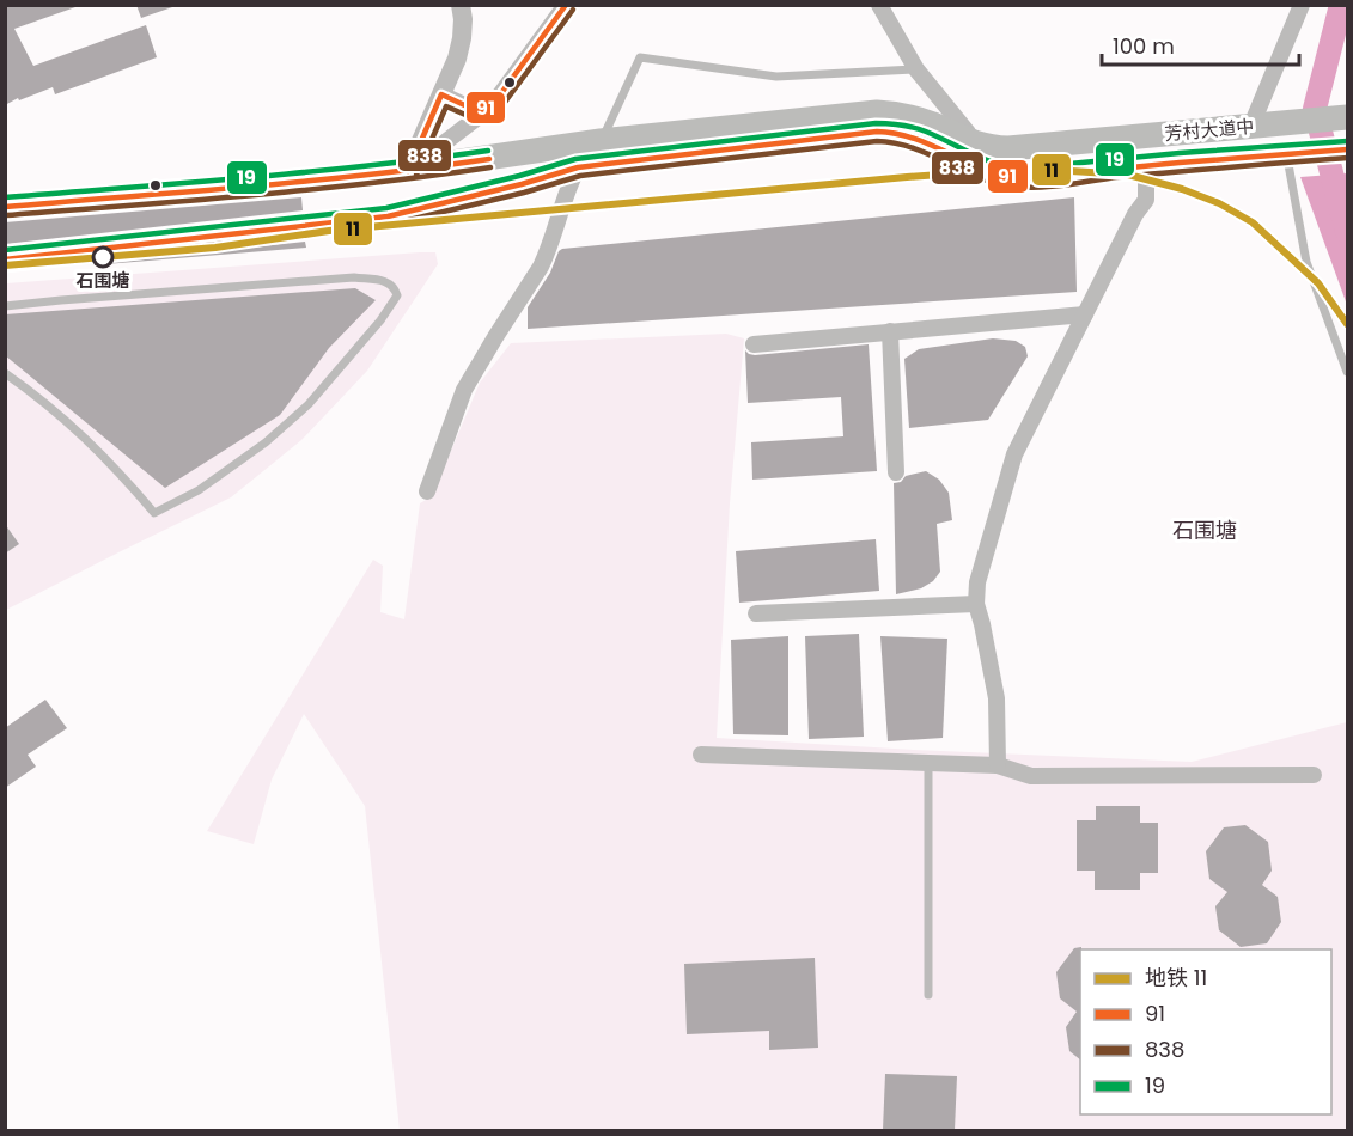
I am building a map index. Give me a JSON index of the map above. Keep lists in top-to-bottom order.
{
  "streets": {
    "highway": ["芳村大道中"]
  },
  "districts": ["石围塘"],
  "places": ["石围塘"],
  "lines": [
    "transit line 91",
    "transit line 838",
    "transit line 19",
    "metro line 11"
  ],
  "legend": [
    "地铁 11",
    "91",
    "838",
    "19"
  ],
  "scale_bar": "100 m"
}
